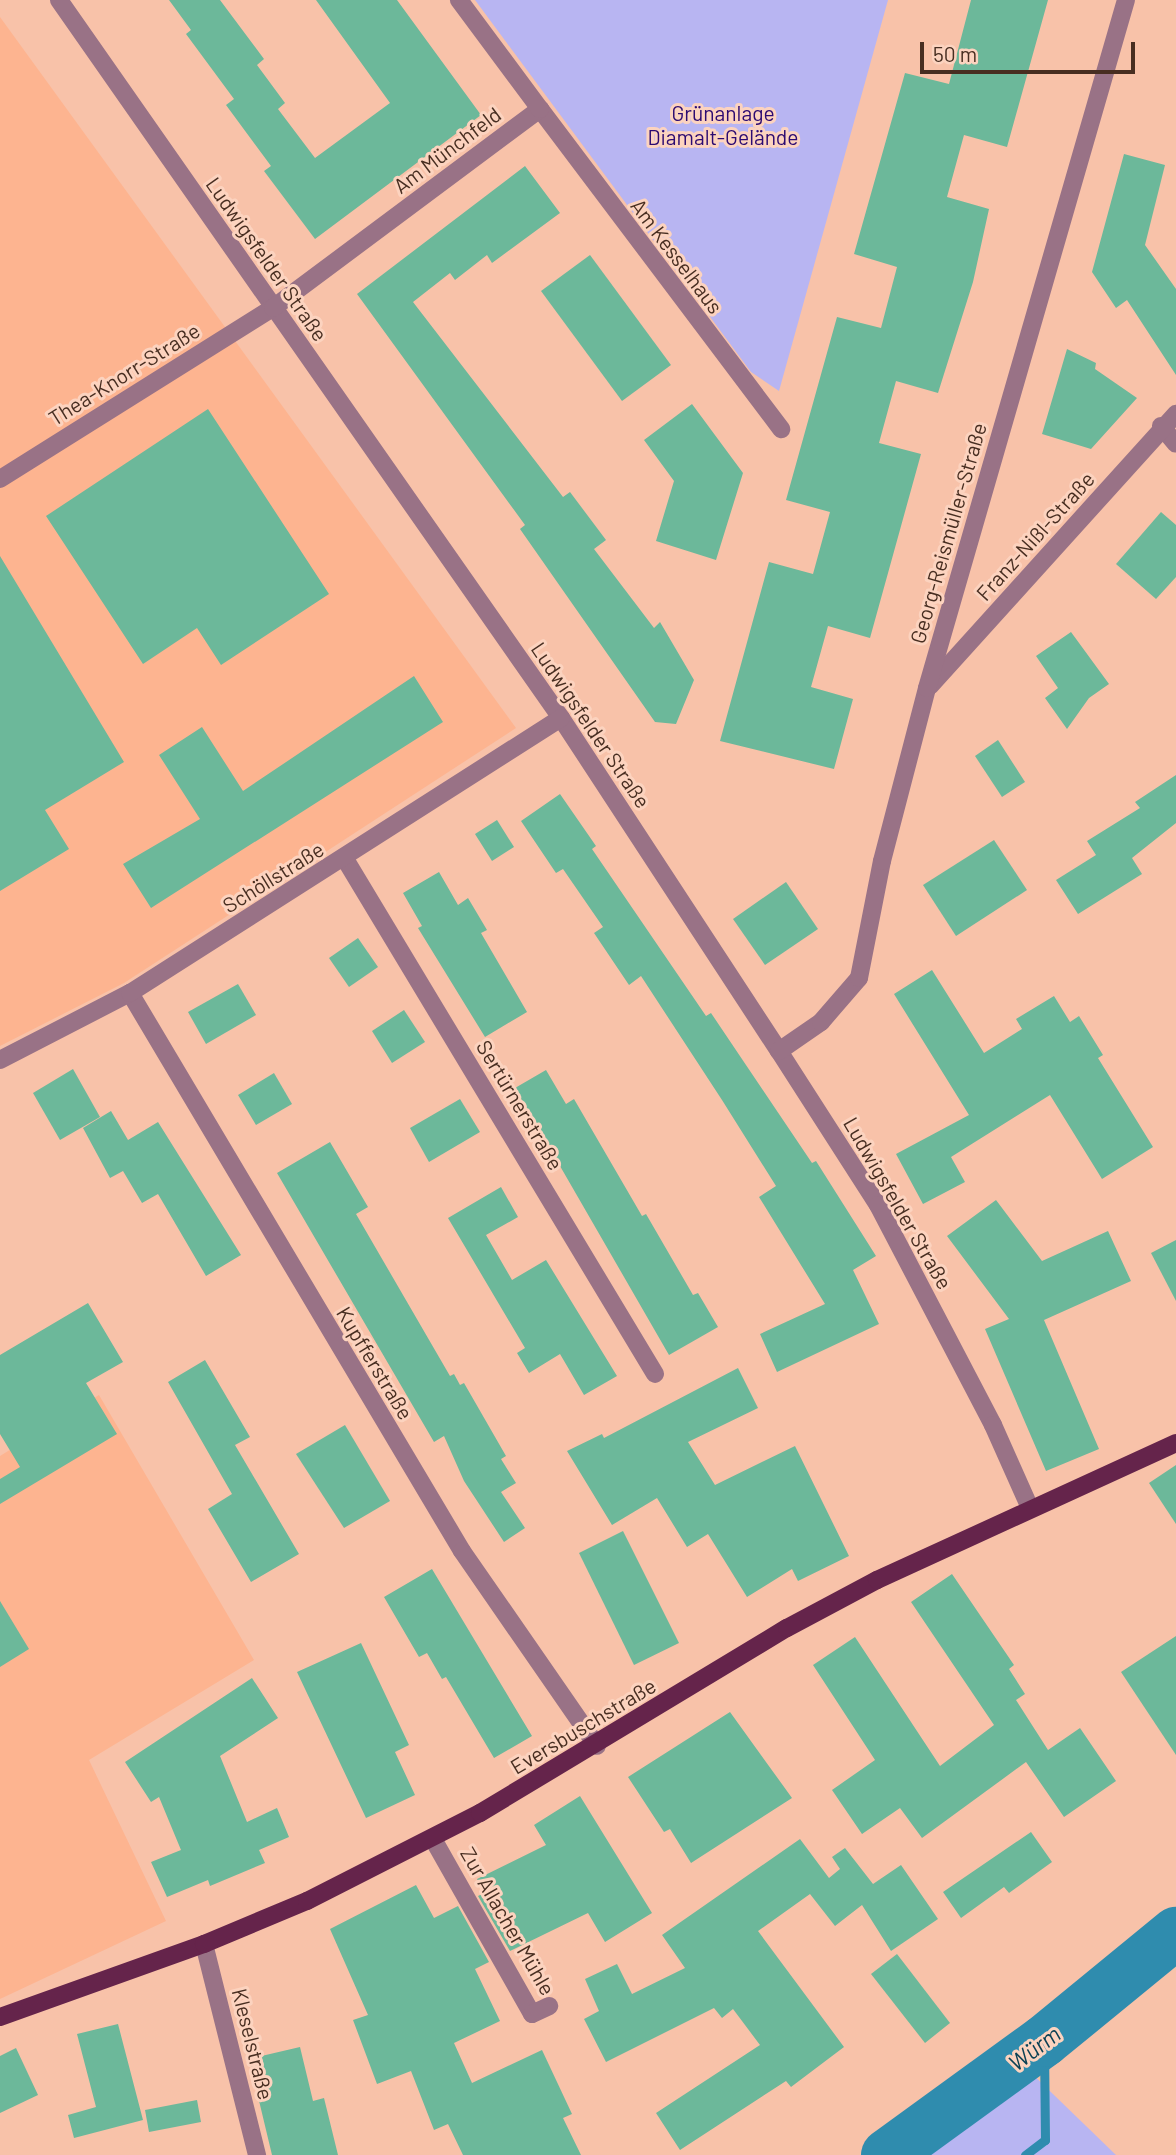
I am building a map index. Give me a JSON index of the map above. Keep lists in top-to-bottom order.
{
  "streets": {
    "main road": ["Eversbuschstraße"],
    "street": [
      "Am Münchfeld",
      "Am Kesselhaus",
      "Ludwigsfelder Straße",
      "Thea-Knorr-Straße",
      "Georg-Reismüller-Straße",
      "Franz-Nißl-Straße",
      "Schöllstraße",
      "Sertürnerstraße",
      "Kupfferstraße",
      "Zur Allacher Mühle",
      "Kleselstraße"
    ]
  },
  "crossings": [
    ["Am Münchfeld", "Am Kesselhaus"],
    ["Am Münchfeld", "Ludwigsfelder Straße"],
    ["Am Münchfeld", "Thea-Knorr-Straße"],
    ["Ludwigsfelder Straße", "Thea-Knorr-Straße"],
    ["Ludwigsfelder Straße", "Georg-Reismüller-Straße"],
    ["Ludwigsfelder Straße", "Schöllstraße"],
    ["Ludwigsfelder Straße", "Eversbuschstraße"],
    ["Georg-Reismüller-Straße", "Franz-Nißl-Straße"],
    ["Schöllstraße", "Sertürnerstraße"],
    ["Schöllstraße", "Kupfferstraße"],
    ["Kupfferstraße", "Eversbuschstraße"],
    ["Eversbuschstraße", "Zur Allacher Mühle"],
    ["Eversbuschstraße", "Kleselstraße"]
  ],
  "water": ["Würm"],
  "parks": ["Grünanlage Diamalt-Gelände"],
  "scale_bar": "50 m"
}
